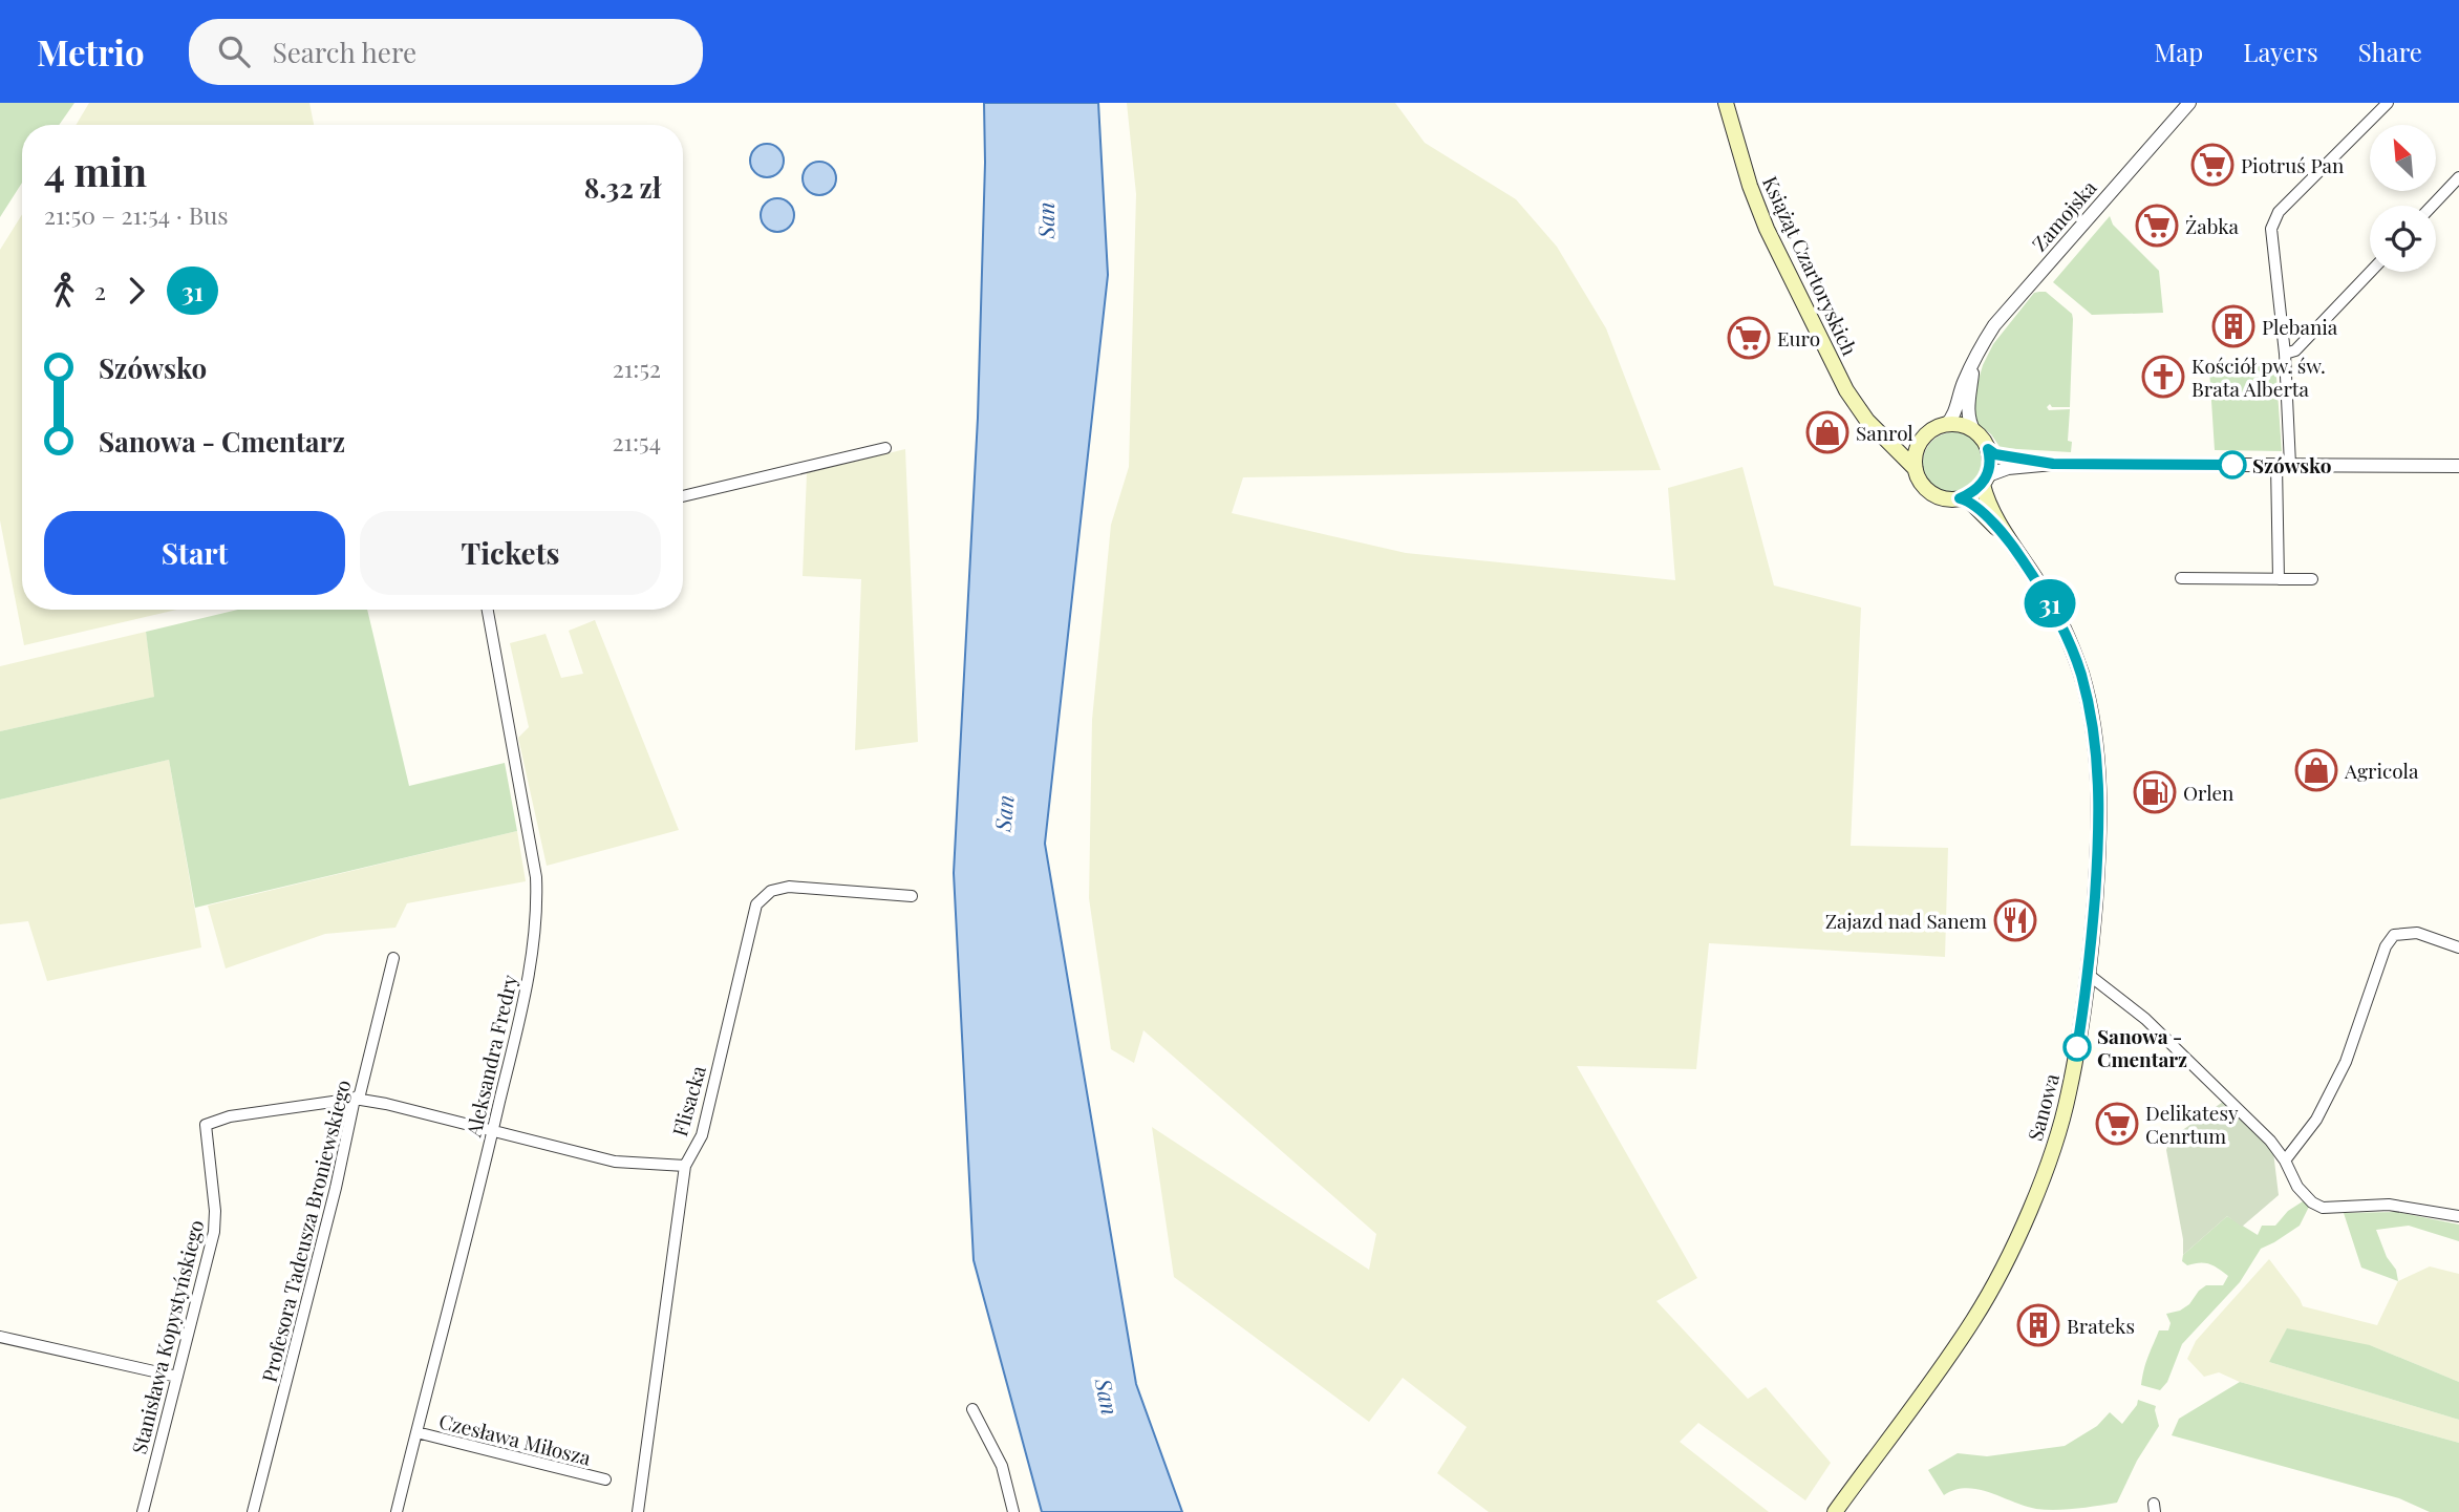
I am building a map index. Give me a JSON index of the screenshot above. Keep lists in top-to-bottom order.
{
  "streets": {
    "main road": ["Książąt Czartoryskich", "Sanowa"],
    "street": [
      "Zamojska",
      "Aleksandra Fredry",
      "Flisacka",
      "Profesora Tadeusza Broniewskiego",
      "Stanisława Kopystyńskiego",
      "Czesława Miłosza"
    ]
  },
  "crossings": [
    ["Zamojska", "Książąt Czartoryskich"],
    ["Aleksandra Fredry", "Czesława Miłosza"],
    ["Profesora Tadeusza Broniewskiego", "Stanisława Kopystyńskiego"]
  ],
  "water": ["San"],
  "places": {
    "supermarket": [
      "Piotruś Pan",
      "Żabka",
      "Euro",
      "Delikatesy Cenrtum"
    ],
    "building": ["Plebania", "Brateks"],
    "church": ["Kościół pw. św. Brata Alberta"],
    "shop": ["Sanrol", "Agricola"],
    "other": ["Szówsko", "Sanowa - Cmentarz"],
    "fuel station": ["Orlen"],
    "restaurant": ["Zajazd nad Sanem"]
  },
  "lines": ["bus line 31"],
  "north": "top left",
  "page": {
    "header": "Metrio",
    "search": "Search here",
    "nav": ["Map", "Layers", "Share"],
    "on_map": "31",
    "heading": ["4 min", "21:50 – 21:54 · Bus", "8.32 zł"],
    "legs": ["2", "31"],
    "list": [
      {
        "name": "Szówsko",
        "value": "21:52"
      },
      {
        "name": "Sanowa - Cmentarz",
        "value": "21:54"
      }
    ],
    "buttons": ["Start", "Tickets"]
  }
}
